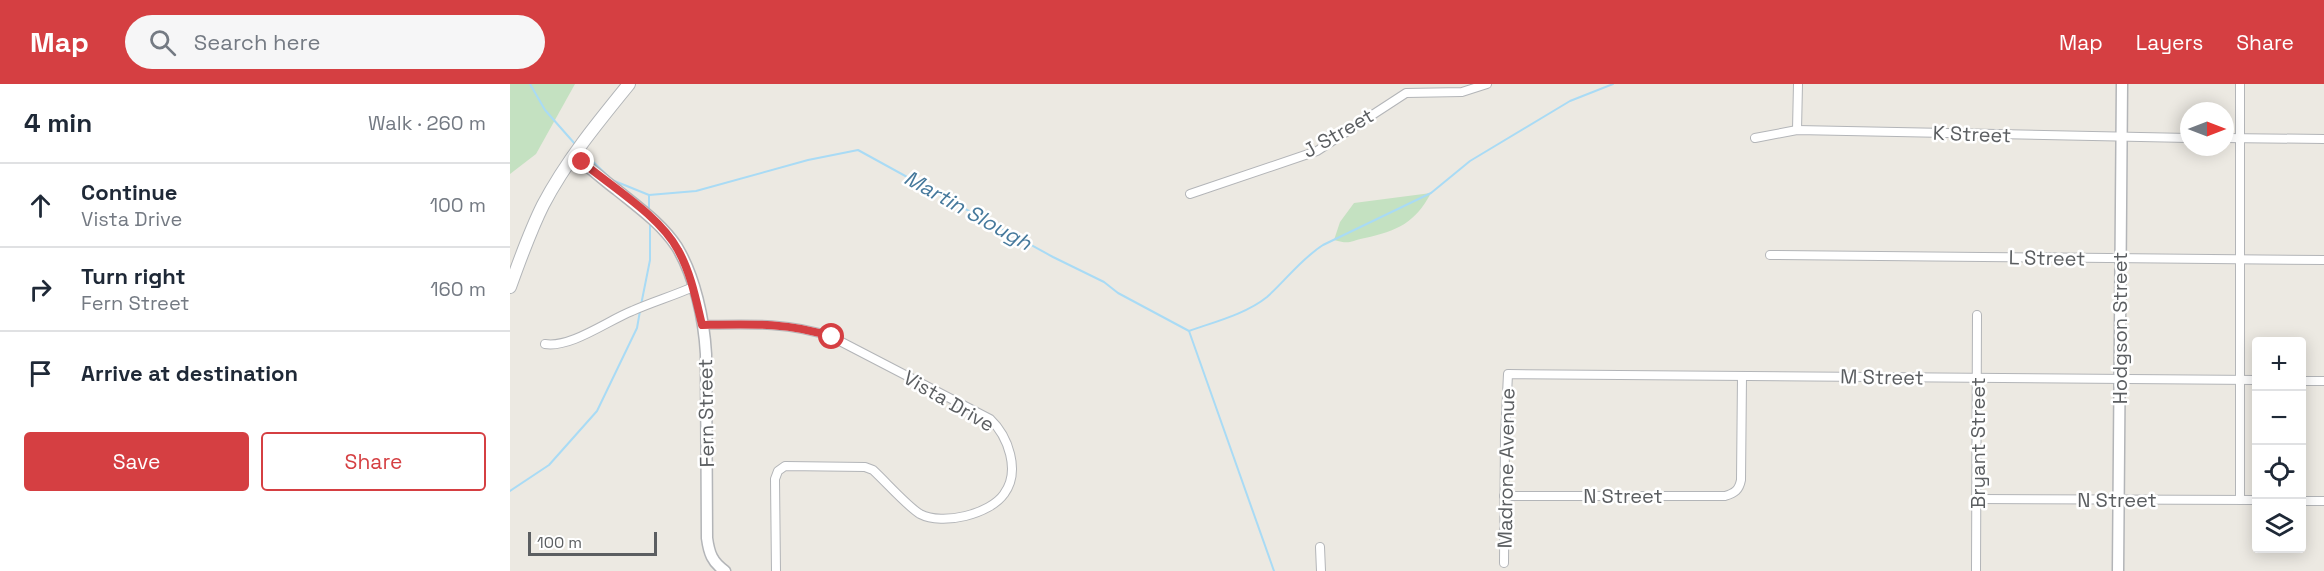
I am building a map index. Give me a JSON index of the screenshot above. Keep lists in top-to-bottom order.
{
  "streets": {
    "street": [
      "J Street",
      "K Street",
      "L Street",
      "Hodgson Street",
      "M Street",
      "Vista Drive",
      "Fern Street",
      "Bryant Street",
      "Madrone Avenue",
      "N Street"
    ]
  },
  "crossings": [
    ["K Street", "Hodgson Street"],
    ["L Street", "Hodgson Street"],
    ["Hodgson Street", "M Street"],
    ["Hodgson Street", "N Street"],
    ["M Street", "Bryant Street"],
    ["M Street", "Madrone Avenue"],
    ["M Street", "N Street"],
    ["Vista Drive", "Fern Street"],
    ["Bryant Street", "N Street"],
    ["Madrone Avenue", "N Street"]
  ],
  "water": ["Martin Slough"],
  "scale_bar": "100 m",
  "north": "right",
  "page": {
    "header": "Map",
    "search": "Search here",
    "nav": ["Map", "Layers", "Share"],
    "heading": ["4 min", "Walk · 260 m"],
    "list": [
      ["Continue", "Vista Drive", "100 m"],
      ["Turn right", "Fern Street", "160 m"],
      "Arrive at destination"
    ],
    "map_buttons": ["+", "−"],
    "buttons": ["Save", "Share"],
    "scale": "100 m"
  }
}
